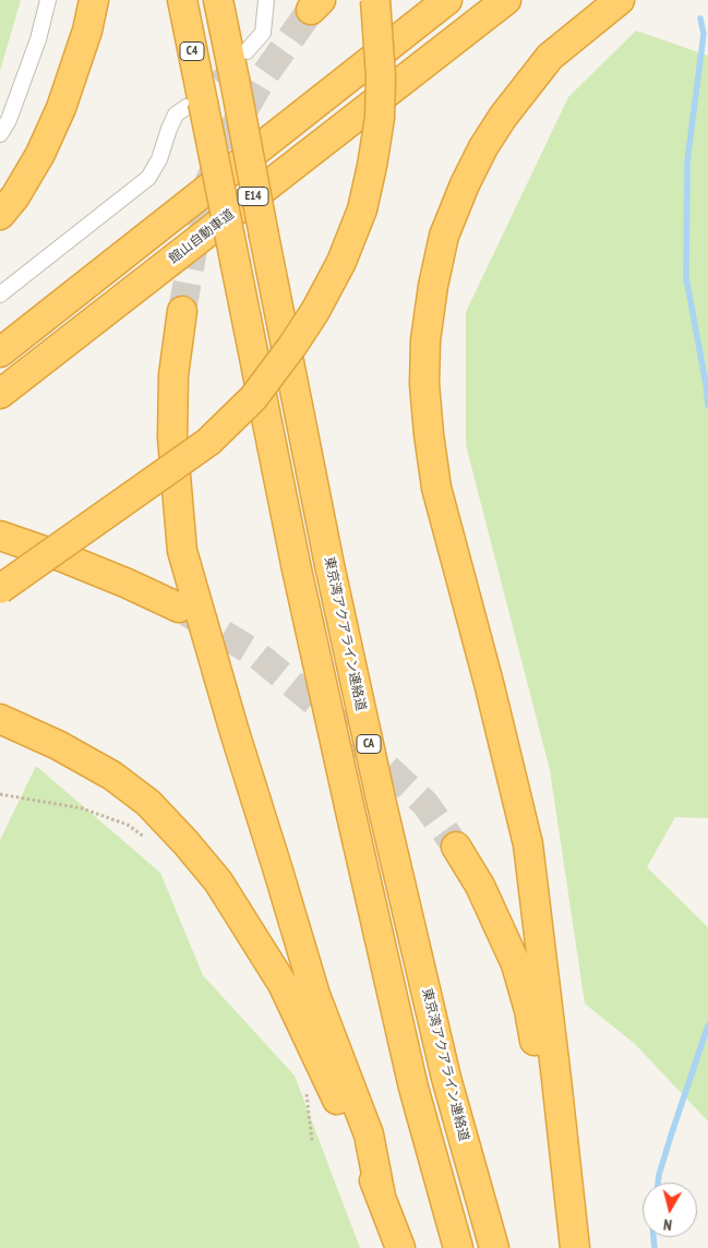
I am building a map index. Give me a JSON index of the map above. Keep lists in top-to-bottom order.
{
  "streets": {
    "highway": [
      "C4",
      "E14",
      "館山自動車道",
      "東京湾アクアライン連絡道",
      "CA"
    ]
  },
  "crossings": [
    ["C4", "CA"]
  ],
  "north": "bottom"
}
